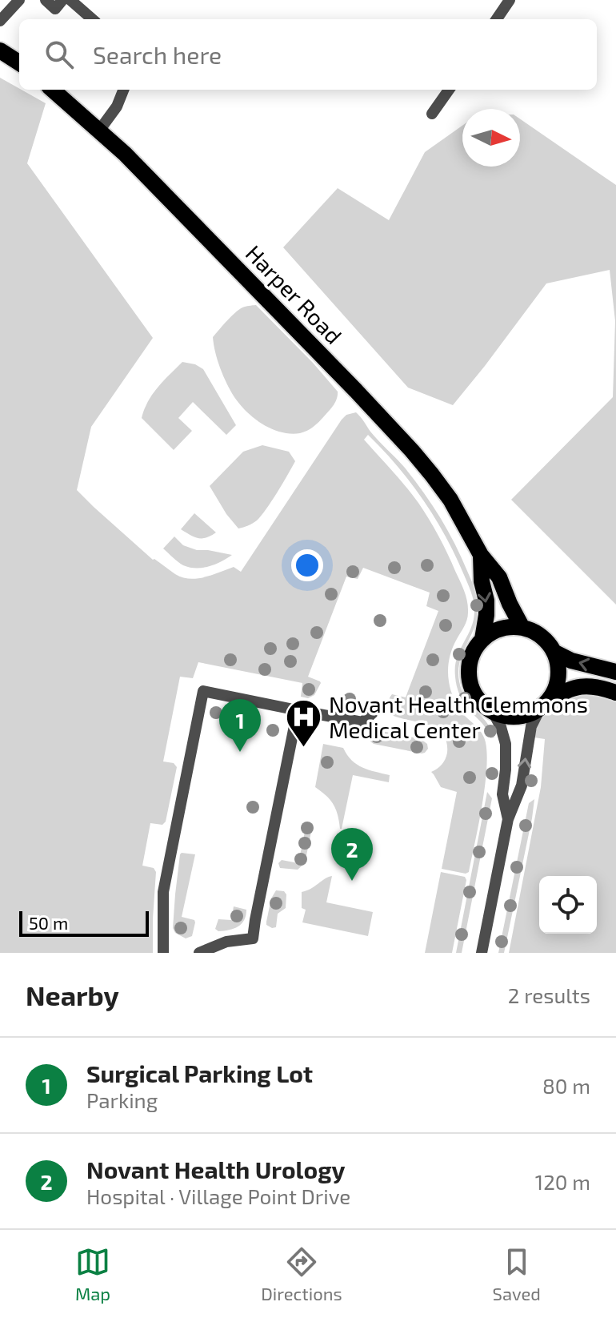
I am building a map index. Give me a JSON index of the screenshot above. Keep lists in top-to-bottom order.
{
  "streets": {
    "main road": ["Harper Road"]
  },
  "places": {
    "hospital": ["Novant Health Clemmons Medical Center"]
  },
  "scale_bar": "50 m",
  "north": "right",
  "page": {
    "search": "Search here",
    "pins": ["1", "2"],
    "scale": "50 m",
    "heading": ["Nearby", "2 results"],
    "list": [
      {
        "mark": "1",
        "name": "Surgical Parking Lot",
        "note": "Parking",
        "value": "80 m"
      },
      {
        "mark": "2",
        "name": "Novant Health Urology",
        "note": "Hospital · Village Point Drive",
        "value": "120 m"
      }
    ],
    "nav": ["Map", "Directions", "Saved"]
  }
}
